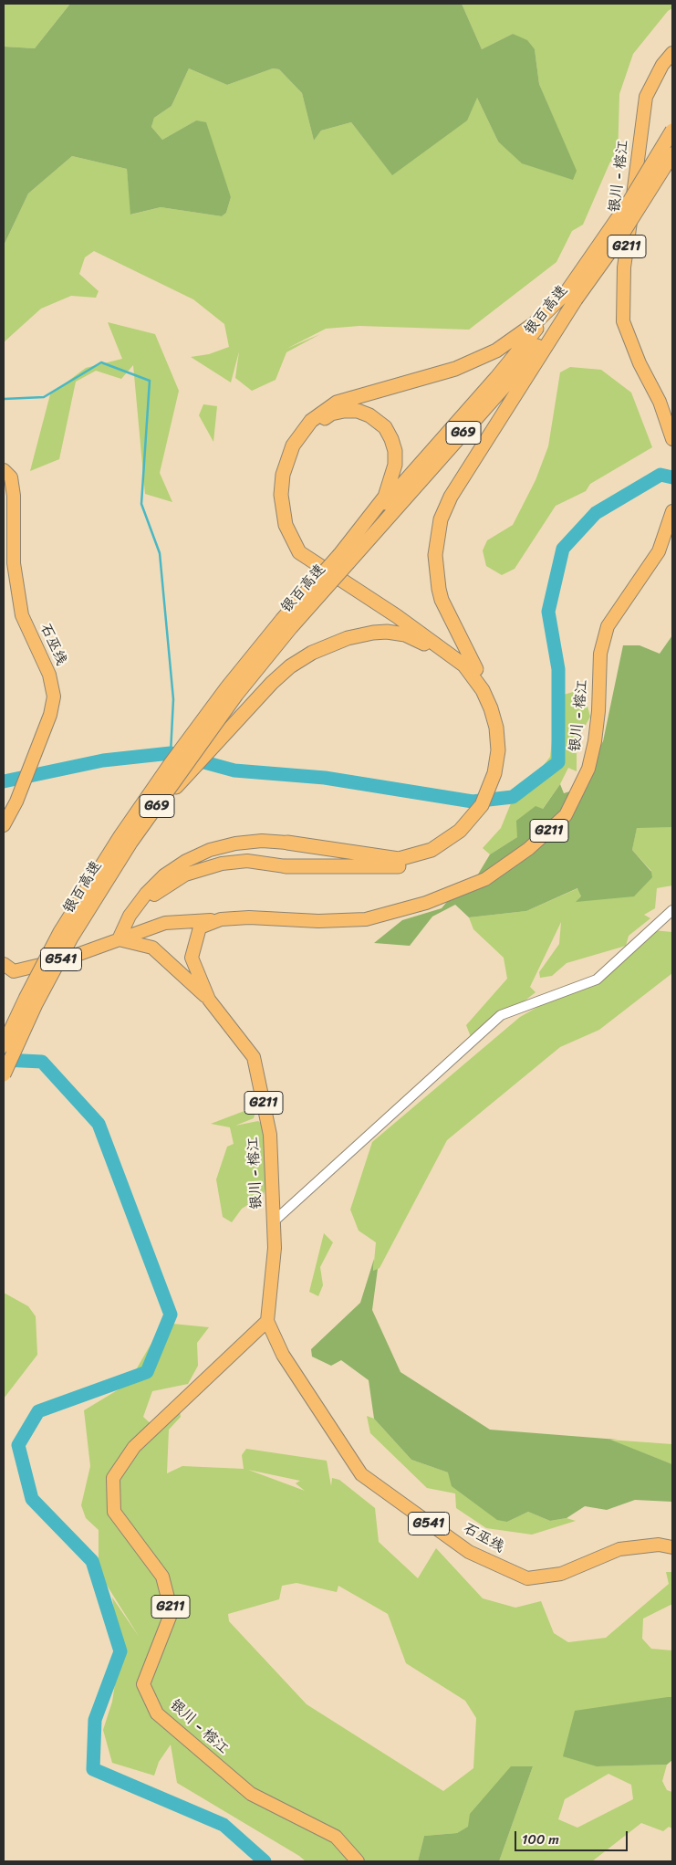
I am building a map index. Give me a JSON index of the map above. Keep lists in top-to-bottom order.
{
  "streets": {
    "highway": [
      "银川 - 榕江",
      "G211",
      "银百高速",
      "G69",
      "石巫线",
      "G541"
    ]
  },
  "crossings": [
    ["银川 - 榕江", "石巫线"]
  ],
  "scale_bar": "100 m"
}
